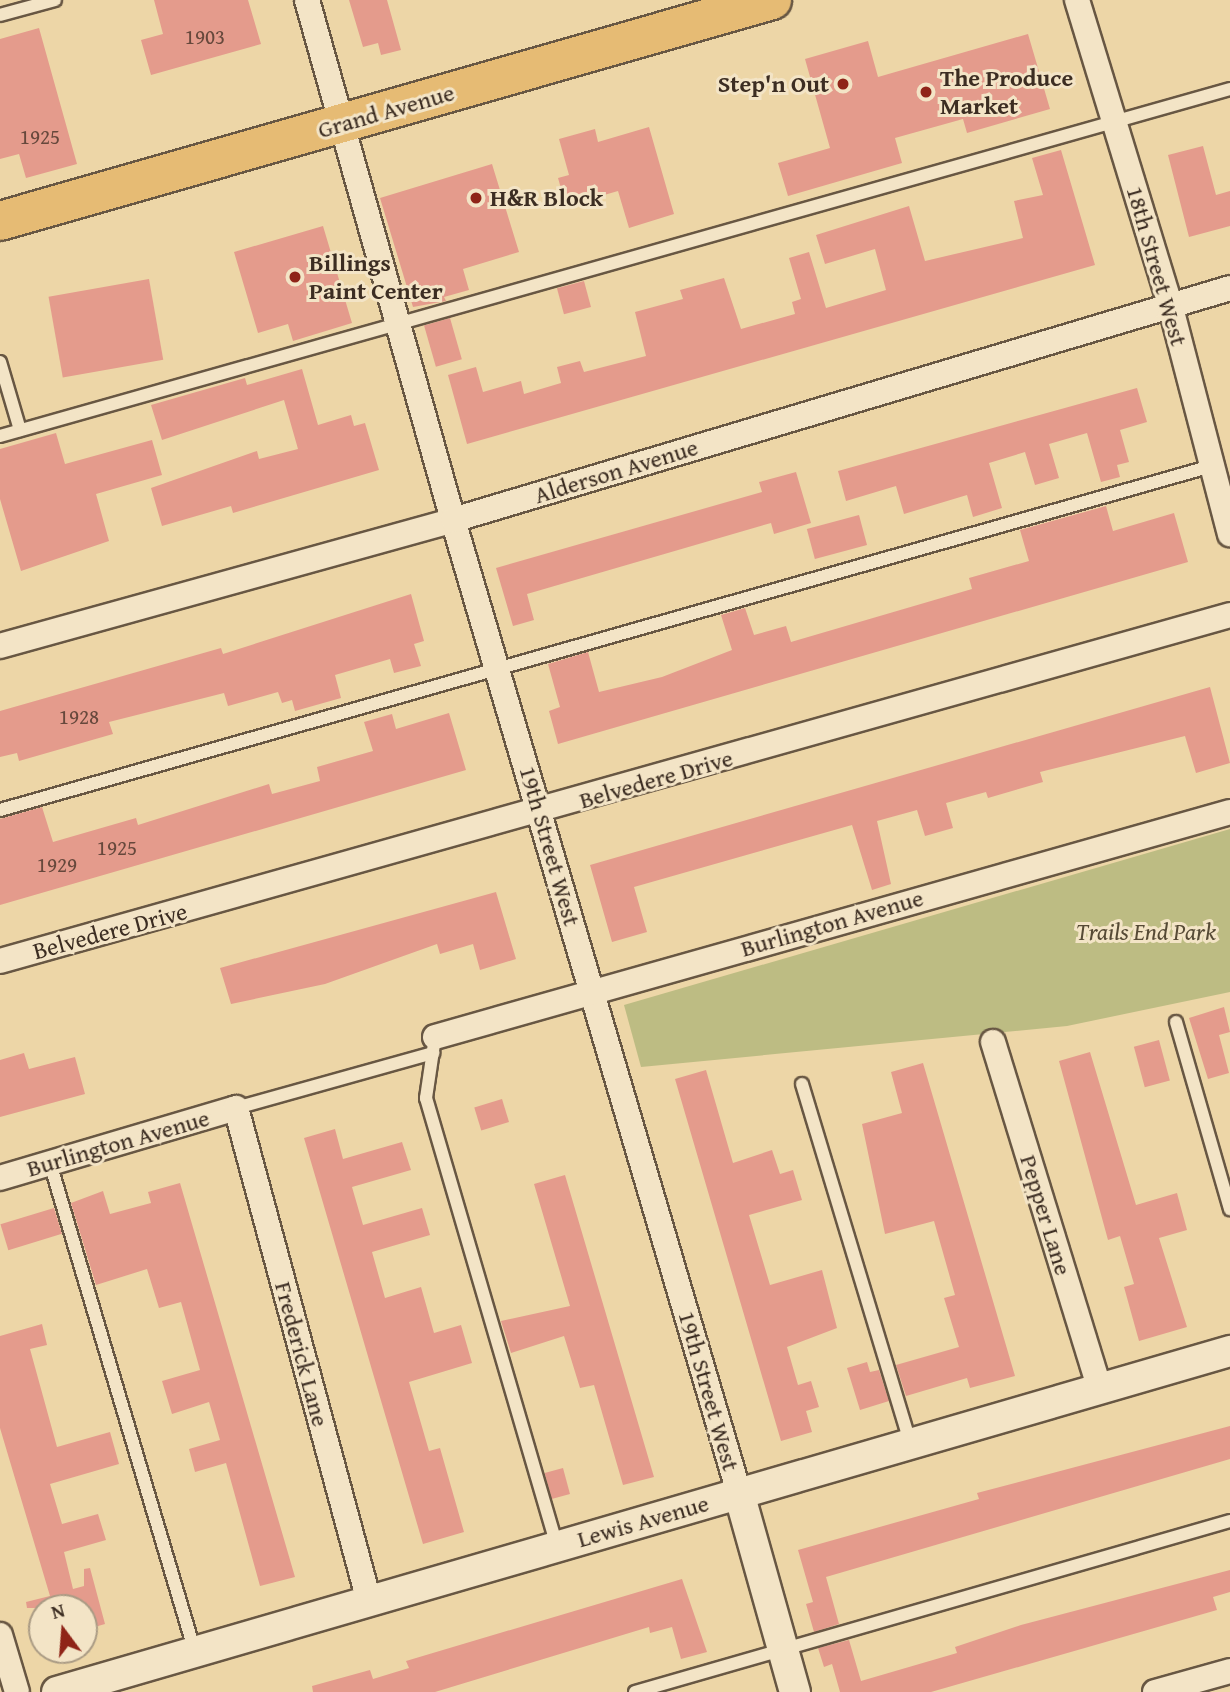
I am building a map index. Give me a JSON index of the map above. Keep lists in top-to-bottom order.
{
  "streets": {
    "main road": ["Grand Avenue"],
    "street": [
      "18th Street West",
      "Alderson Avenue",
      "Belvedere Drive",
      "19th Street West",
      "Burlington Avenue",
      "Pepper Lane",
      "Frederick Lane",
      "Lewis Avenue"
    ]
  },
  "crossings": [
    ["Grand Avenue", "19th Street West"],
    ["18th Street West", "Alderson Avenue"],
    ["Alderson Avenue", "19th Street West"],
    ["Belvedere Drive", "19th Street West"],
    ["19th Street West", "Burlington Avenue"],
    ["19th Street West", "Lewis Avenue"],
    ["Burlington Avenue", "Frederick Lane"],
    ["Pepper Lane", "Lewis Avenue"],
    ["Frederick Lane", "Lewis Avenue"]
  ],
  "parks": ["Trails End Park"],
  "places": [
    "Step'n Out",
    "The Produce Market",
    "H&R Block",
    "Billings Paint Center"
  ],
  "house_numbers": [
    "1903",
    "1925",
    "1928",
    "1925",
    "1929"
  ],
  "north": "top"
}
